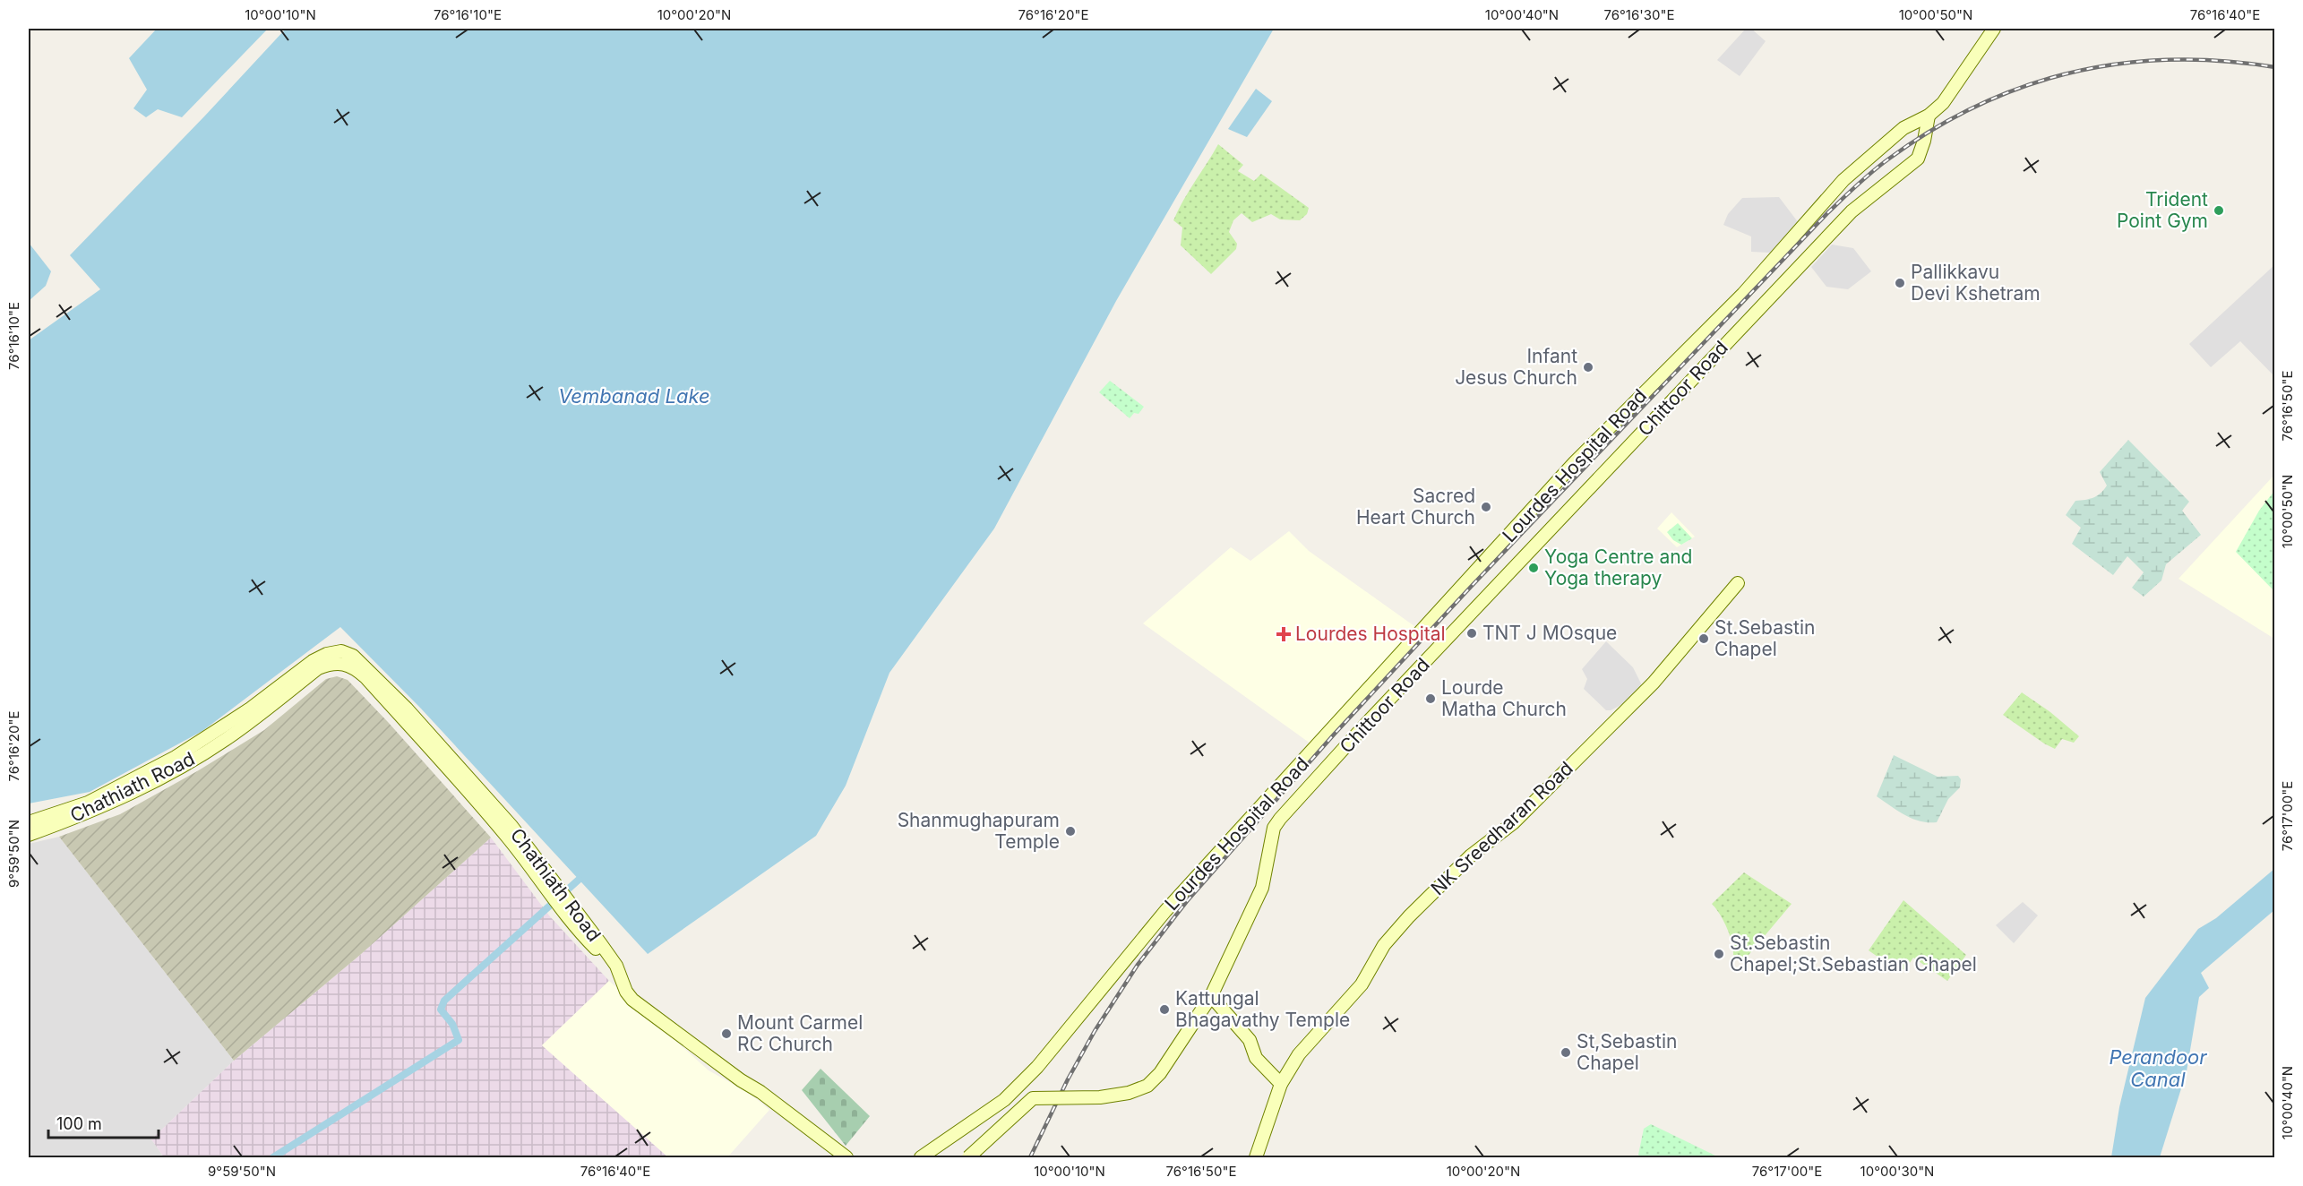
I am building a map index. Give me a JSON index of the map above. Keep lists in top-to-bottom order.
{
  "streets": {
    "main road": [
      "Chittoor Road",
      "Lourdes Hospital Road",
      "Chathiath Road",
      "NK Sreedharan Road"
    ]
  },
  "crossings": [
    ["Chittoor Road", "Lourdes Hospital Road"]
  ],
  "water": ["Vembanad Lake", "Perandoor Canal"],
  "places": {
    "other": [
      "Trident Point Gym",
      "Pallikkavu Devi Kshetram",
      "Infant Jesus Church",
      "Sacred Heart Church",
      "Yoga Centre and Yoga therapy",
      "TNT J MOsque",
      "St.Sebastin Chapel",
      "Lourde Matha Church",
      "Shanmughapuram Temple",
      "St.Sebastin Chapel;St.Sebastian Chapel",
      "Kattungal Bhagavathy Temple",
      "Mount Carmel RC Church",
      "St,Sebastin Chapel"
    ],
    "health": ["Lourdes Hospital"]
  },
  "scale_bar": "100 m",
  "coordinates": [
    "10°00'10\"N",
    "76°16'10\"E",
    "10°00'20\"N",
    "76°16'20\"E",
    "10°00'40\"N",
    "76°16'30\"E",
    "10°00'50\"N",
    "76°16'40\"E",
    "76°16'50\"E",
    "76°17'00\"E",
    "9°59'50\"N",
    "10°00'30\"N"
  ]
}
